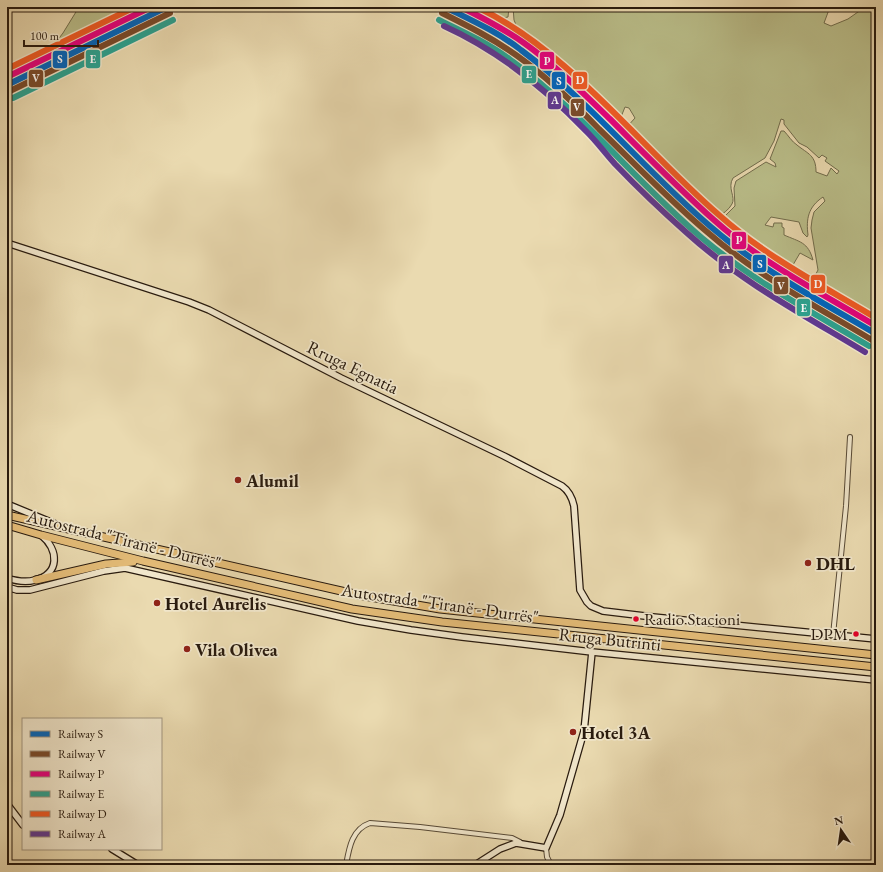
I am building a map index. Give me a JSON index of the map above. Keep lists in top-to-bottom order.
{
  "streets": {
    "highway": ["Autostrada \"Tiranë - Durrës\""],
    "main road": ["Rruga Egnatia", "Rruga Butrinti"]
  },
  "places": [
    "Alumil",
    "DHL",
    "Hotel Aurelis",
    "Radio Stacioni",
    "DPM",
    "Vila Olivea",
    "Hotel 3A"
  ],
  "lines": [
    "rail line S",
    "rail line P",
    "rail line D",
    "rail line V",
    "rail line E",
    "rail line A"
  ],
  "legend": [
    "Railway S",
    "Railway V",
    "Railway P",
    "Railway E",
    "Railway D",
    "Railway A"
  ],
  "scale_bar": "100 m",
  "north": "top"
}
